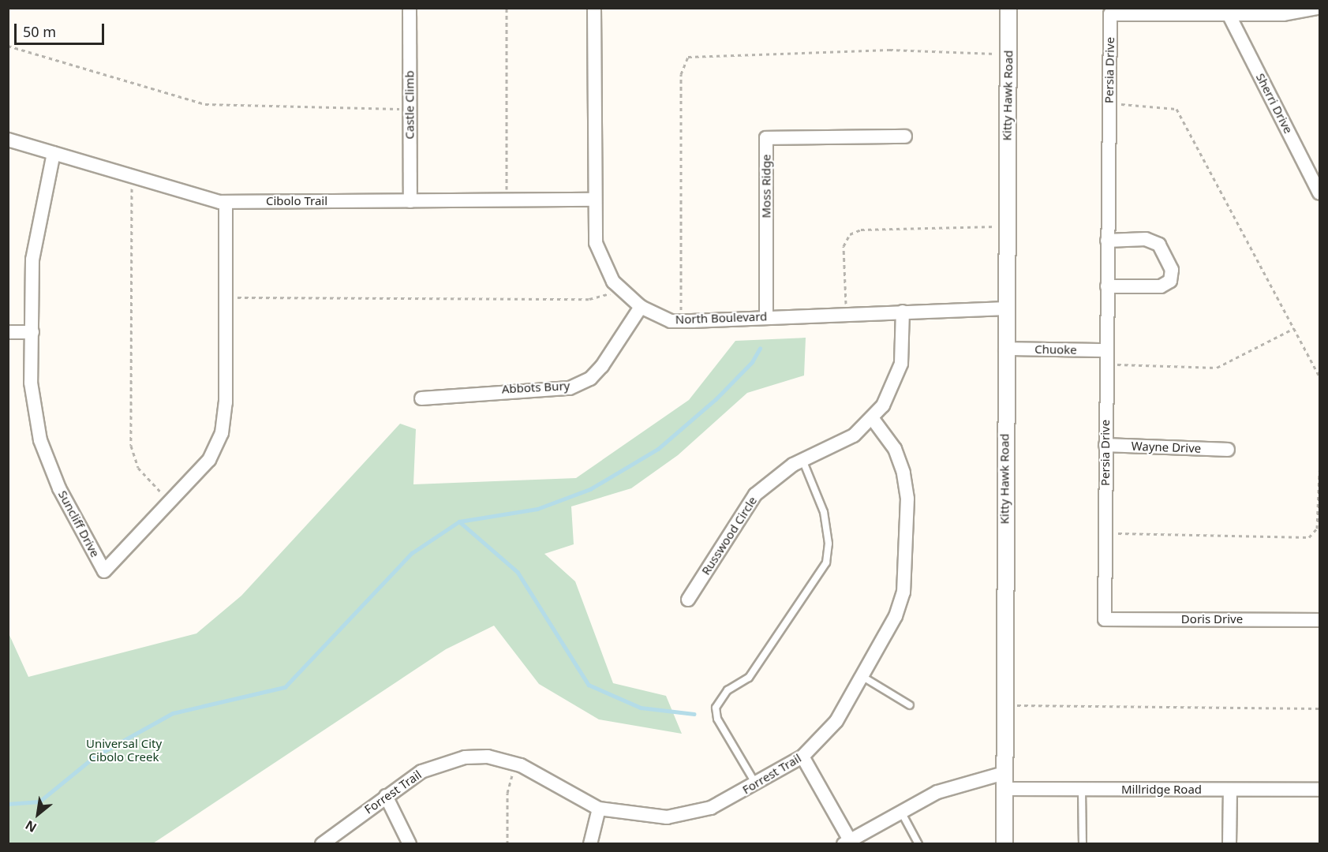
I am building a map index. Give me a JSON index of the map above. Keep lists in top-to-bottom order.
{
  "streets": {
    "street": [
      "Persia Drive",
      "Kitty Hawk Road",
      "Sherri Drive",
      "Castle Climb",
      "Moss Ridge",
      "Cibolo Trail",
      "North Boulevard",
      "Chuoke",
      "Abbots Bury",
      "Wayne Drive",
      "Suncliff Drive",
      "Russwood Circle",
      "Doris Drive",
      "Forrest Trail",
      "Millridge Road"
    ]
  },
  "crossings": [
    ["Persia Drive", "Sherri Drive"],
    ["Persia Drive", "Chuoke"],
    ["Persia Drive", "Wayne Drive"],
    ["Persia Drive", "Doris Drive"],
    ["Kitty Hawk Road", "North Boulevard"],
    ["Kitty Hawk Road", "Chuoke"],
    ["Kitty Hawk Road", "Millridge Road"],
    ["Castle Climb", "Cibolo Trail"],
    ["Moss Ridge", "North Boulevard"],
    ["Cibolo Trail", "North Boulevard"],
    ["Cibolo Trail", "Suncliff Drive"],
    ["North Boulevard", "Abbots Bury"],
    ["Russwood Circle", "Forrest Trail"]
  ],
  "parks": ["Universal City Cibolo Creek"],
  "scale_bar": "50 m",
  "north": "bottom left"
}
